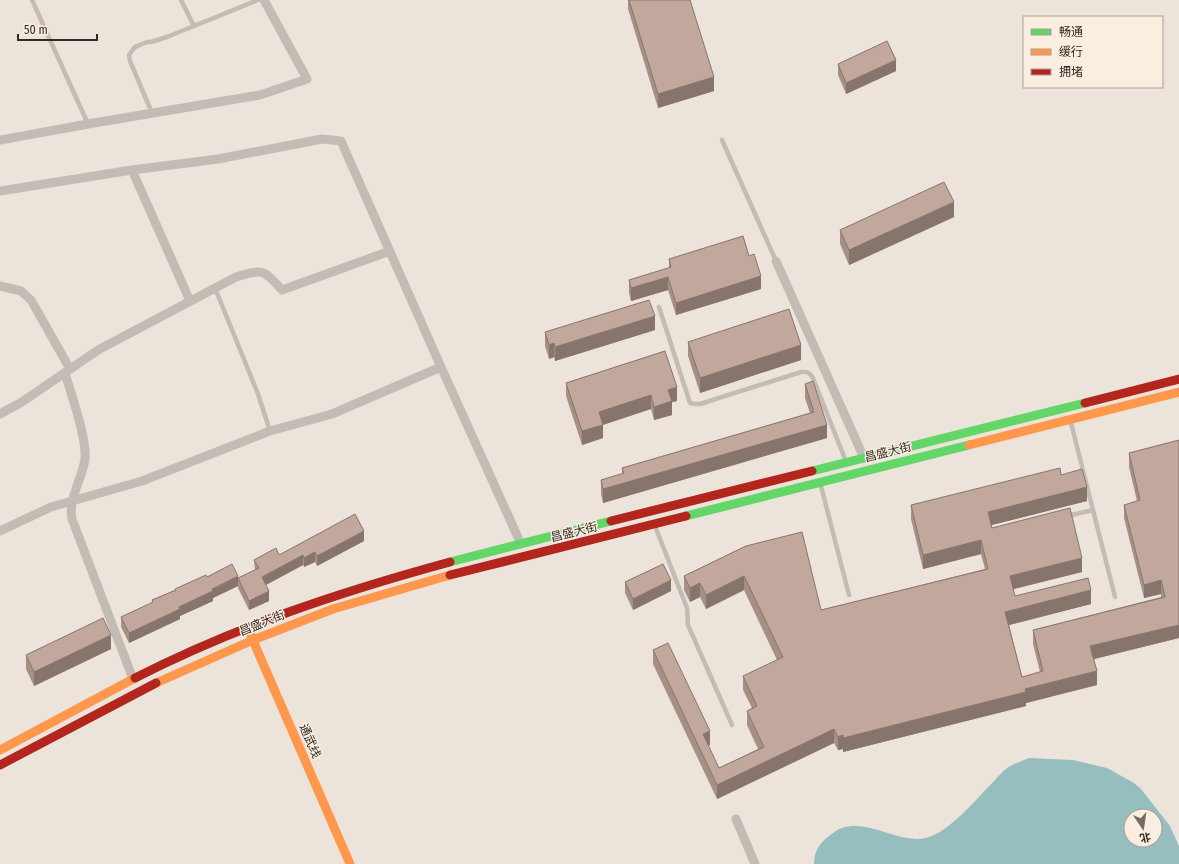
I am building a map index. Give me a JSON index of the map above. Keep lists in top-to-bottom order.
{
  "streets": {
    "highway": ["昌盛大街", "通武线"]
  },
  "crossings": [
    ["昌盛大街", "通武线"]
  ],
  "legend": ["畅通", "缓行", "拥堵"],
  "scale_bar": "50 m",
  "north": "bottom"
}
